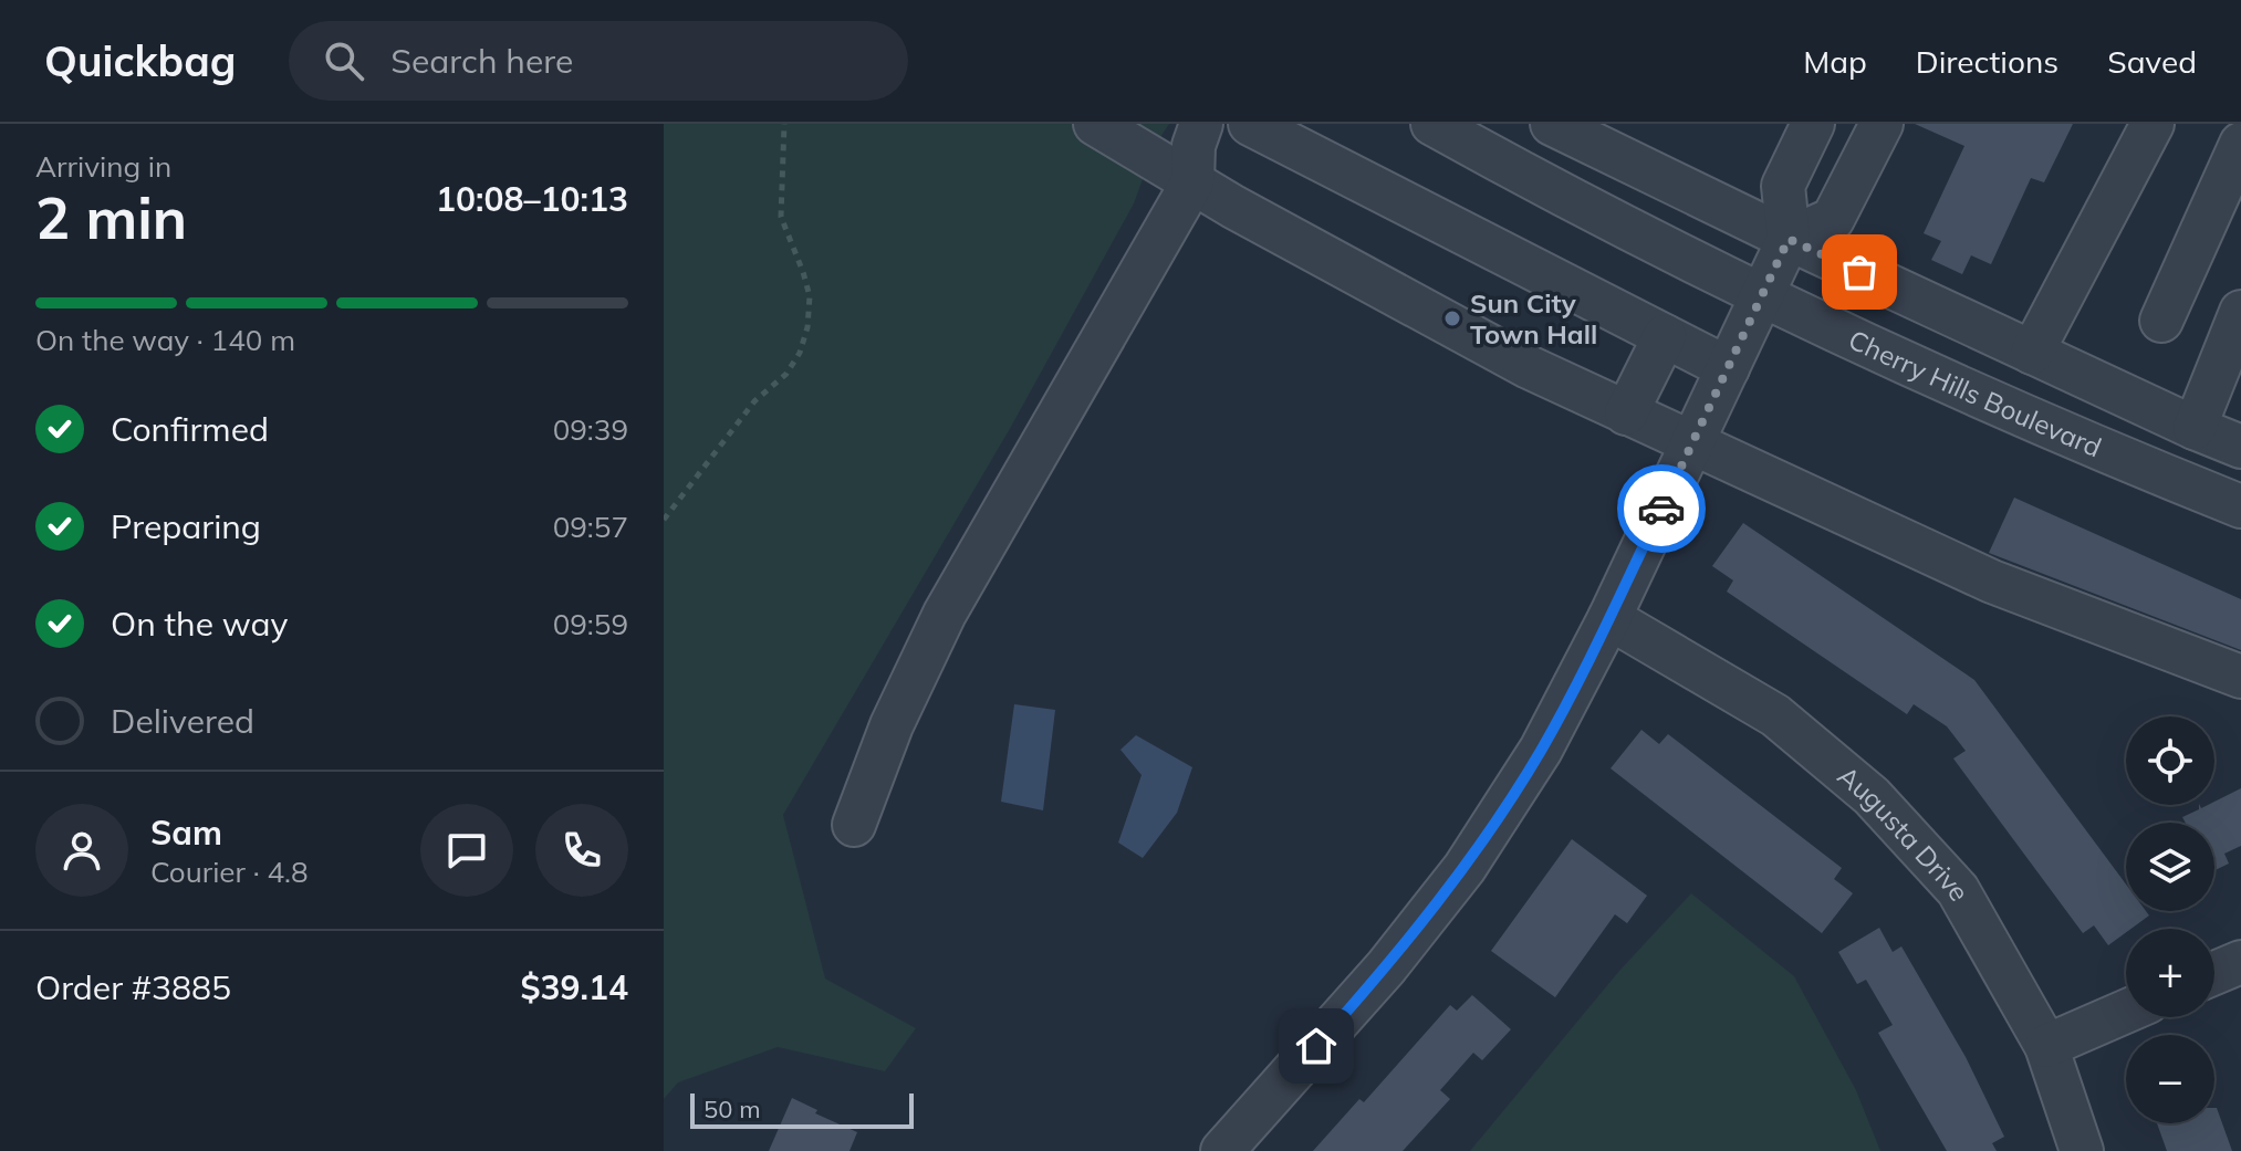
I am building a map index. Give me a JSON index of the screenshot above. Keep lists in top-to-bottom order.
{
  "streets": {
    "street": ["Cherry Hills Boulevard", "Augusta Drive"]
  },
  "places": ["Sun City Town Hall"],
  "scale_bar": "50 m",
  "page": {
    "header": "Quickbag",
    "search": "Search here",
    "nav": ["Map", "Directions", "Saved"],
    "heading": ["2 min", "Arriving in", "10:08–10:13"],
    "panel": [
      "Sam",
      "Courier · 4.8",
      "Order #3885",
      "$39.14"
    ],
    "bar": "On the way · 140 m",
    "list": [
      ["Confirmed", "09:39"],
      ["Preparing", "09:57"],
      ["On the way", "09:59"],
      "Delivered"
    ],
    "map_buttons": ["+", "−"],
    "scale": "50 m"
  }
}
